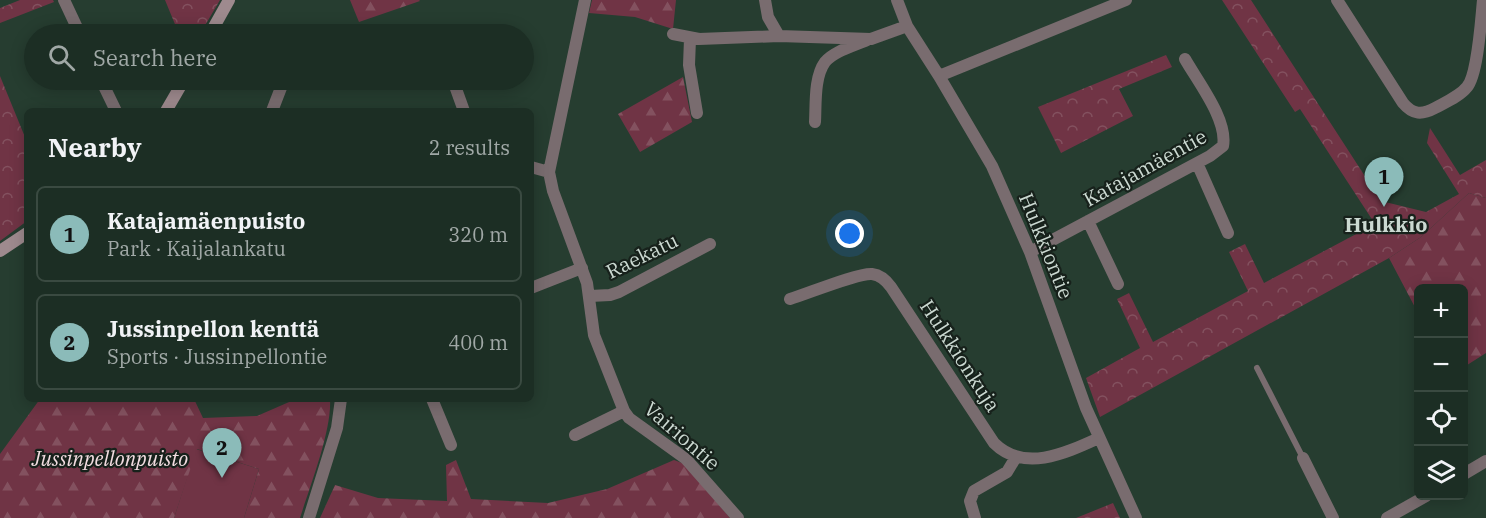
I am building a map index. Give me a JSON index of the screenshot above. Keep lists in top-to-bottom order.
{
  "streets": {
    "street": [
      "Katajamäentie",
      "Hulkkiontie",
      "Raekatu",
      "Hulkkionkuja",
      "Vairiontie"
    ]
  },
  "crossings": [
    ["Katajamäentie", "Hulkkiontie"]
  ],
  "districts": ["Hulkkio"],
  "parks": ["Jussinpellonpuisto"],
  "page": {
    "search": "Search here",
    "heading": ["Nearby", "2 results"],
    "pins": ["1", "2"],
    "list": [
      {
        "mark": "1",
        "name": "Katajamäenpuisto",
        "note": "Park · Kaijalankatu",
        "value": "320 m"
      },
      {
        "mark": "2",
        "name": "Jussinpellon kenttä",
        "note": "Sports · Jussinpellontie",
        "value": "400 m"
      }
    ],
    "map_buttons": ["+", "−"]
  }
}
